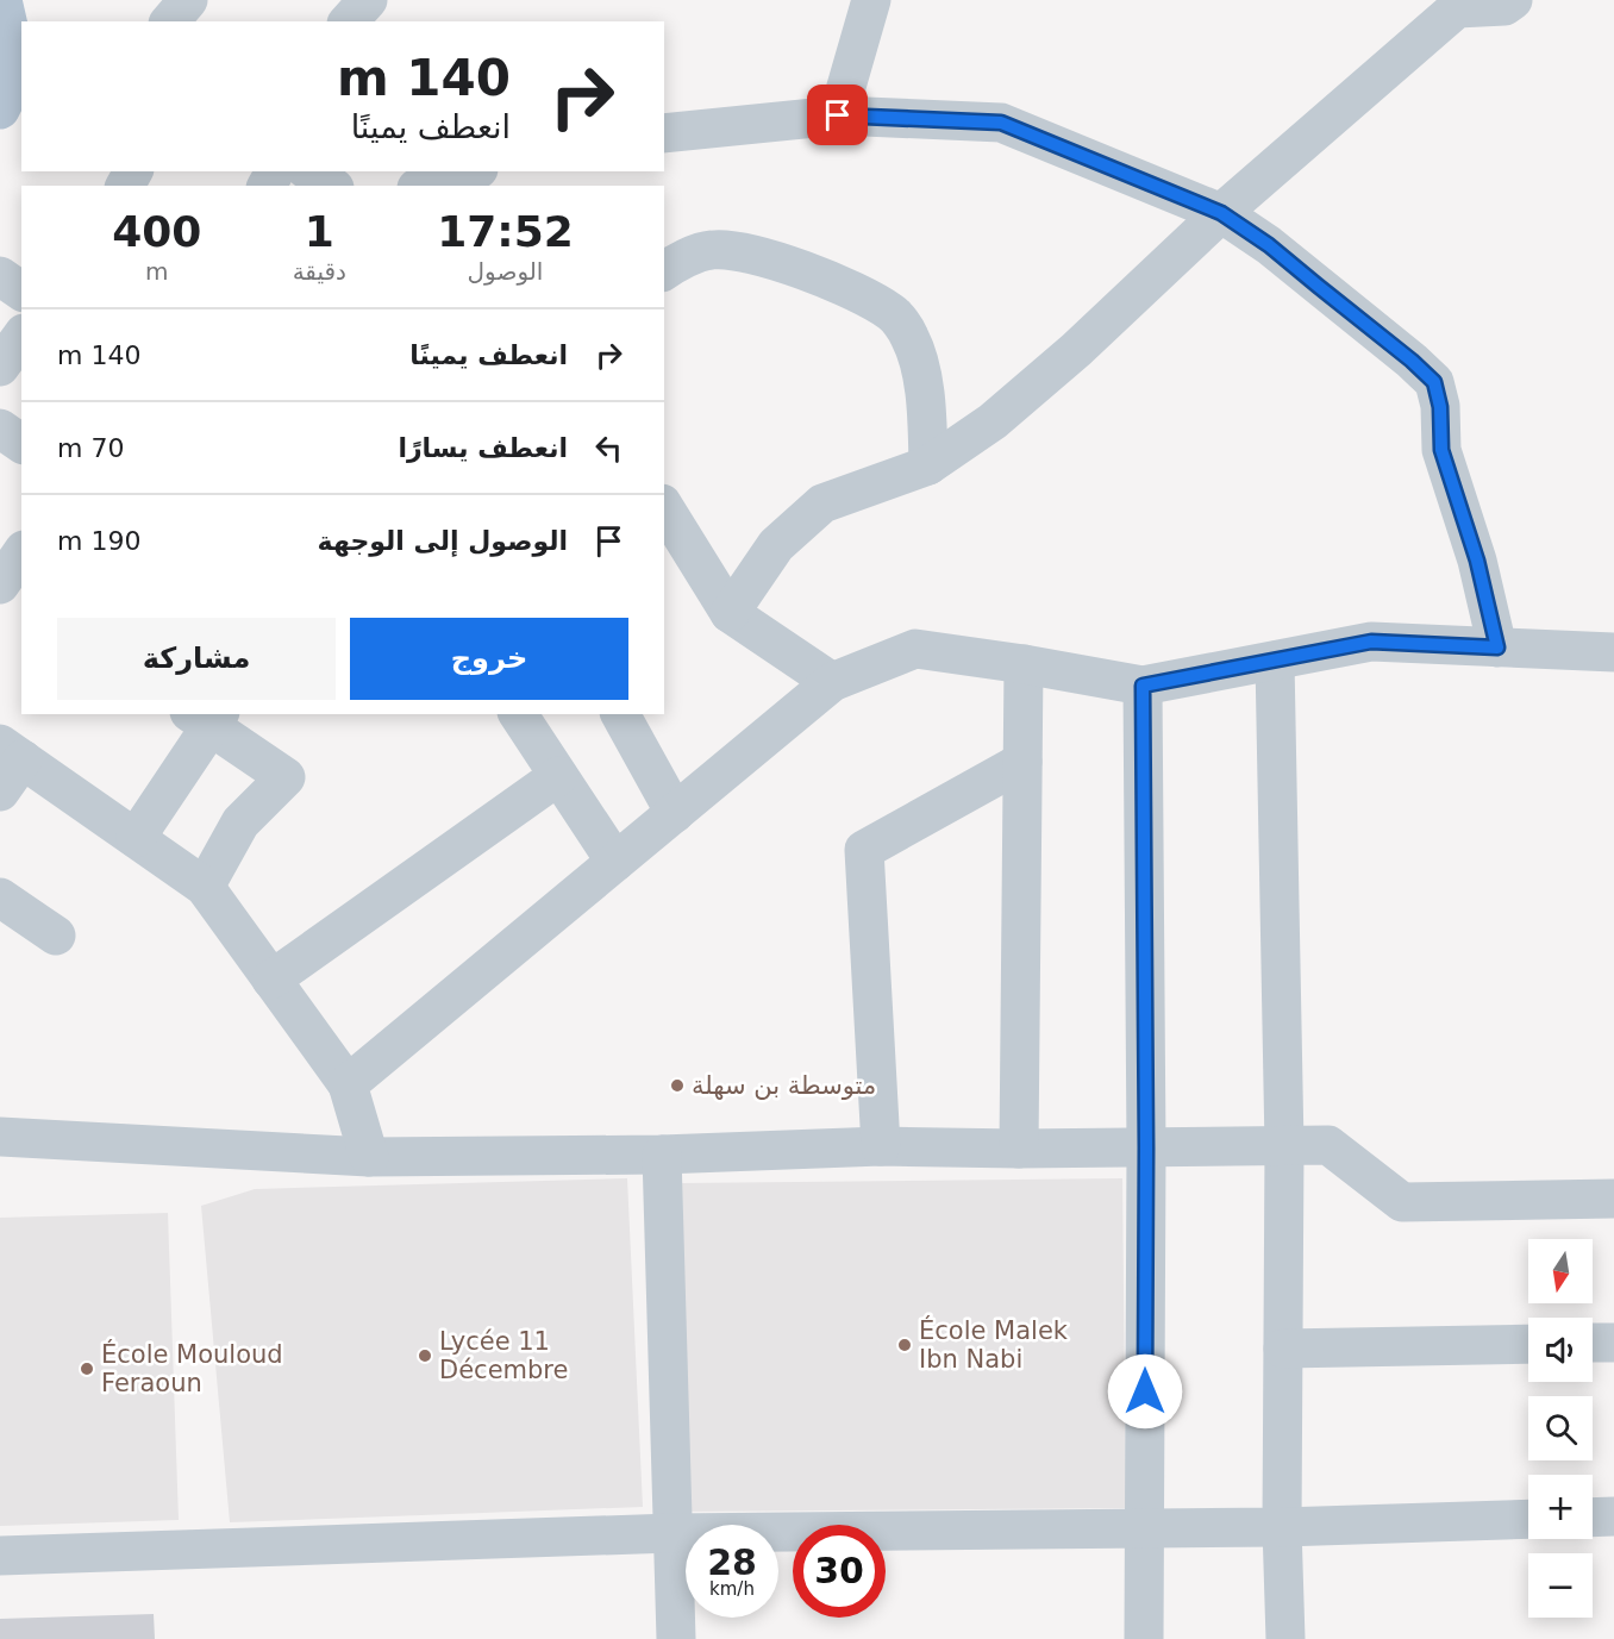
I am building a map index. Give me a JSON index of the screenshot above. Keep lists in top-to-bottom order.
{
  "places": [
    "متوسطة بن سهلة",
    "École Malek Ibn Nabi",
    "Lycée 11 Décembre",
    "École Mouloud Feraoun"
  ],
  "north": "bottom",
  "page": {
    "turn": ["140 m", "انعطف يمينًا"],
    "eta": [
      "17:52",
      "الوصول",
      "1",
      "دقيقة",
      "400",
      "m"
    ],
    "list": [
      {
        "name": "انعطف يمينًا",
        "value": "140 m"
      },
      {
        "name": "انعطف يسارًا",
        "value": "70 m"
      },
      {
        "name": "الوصول إلى الوجهة",
        "value": "190 m"
      }
    ],
    "buttons": ["خروج", "مشاركة"],
    "map_buttons": ["+", "−"],
    "speed": "28 km/h",
    "limit": "30"
  }
}
